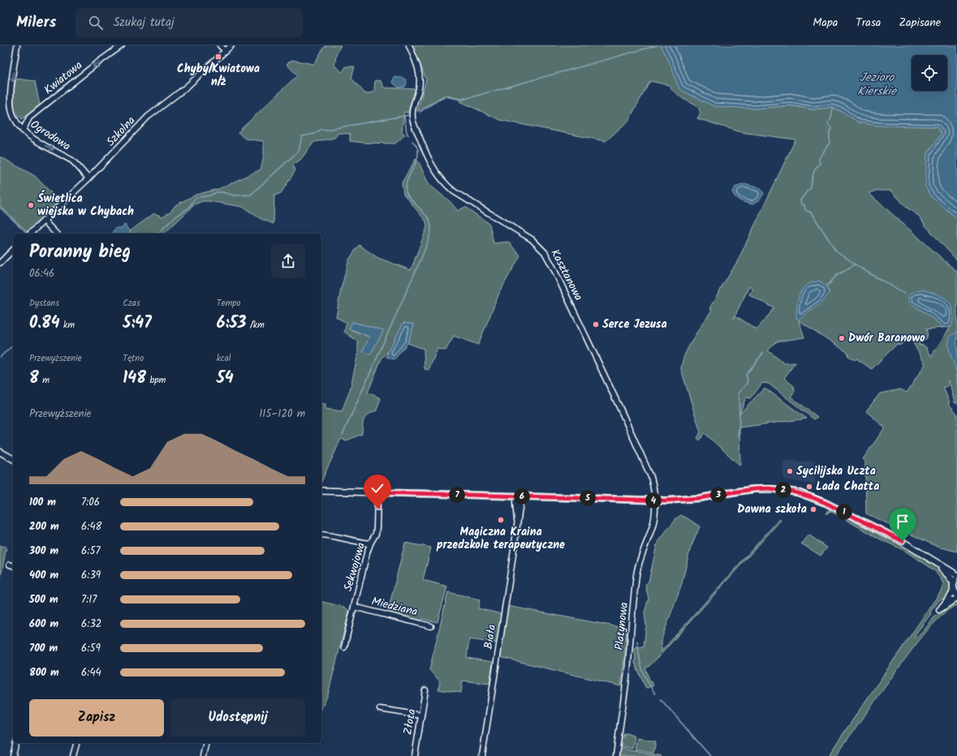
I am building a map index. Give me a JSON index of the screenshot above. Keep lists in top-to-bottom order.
{
  "streets": {
    "street": [
      "Kwiatowa",
      "Szkolna",
      "Ogrodowa",
      "Kasztanowa",
      "Sekwojowa",
      "Miedziana",
      "Platynowa",
      "Biała",
      "Złota"
    ]
  },
  "crossings": [
    ["Kwiatowa", "Ogrodowa"],
    ["Szkolna", "Ogrodowa"],
    ["Kasztanowa", "Platynowa"],
    ["Sekwojowa", "Miedziana"]
  ],
  "one_way": ["Kwiatowa", "Ogrodowa"],
  "water": ["Jezioro Kierskie"],
  "places": {
    "transit": ["Chyby/Kwiatowa n/ż"],
    "other": [
      "Świetlica wiejska w Chybach",
      "Serce Jezusa",
      "Dwór Baranowo",
      "Sycilijska Uczta",
      "Lada Chatta",
      "Dawna szkoła",
      "Magiczna Kraina przedzkole terapeutyczne"
    ]
  },
  "page": {
    "header": "Milers",
    "search": "Szukaj tutaj",
    "nav": ["Mapa", "Trasa", "Zapisane"],
    "heading": ["Poranny bieg", "06:46"],
    "stats": [
      ["Dystans", "0.84 km"],
      ["Czas", "5:47"],
      ["Tempo", "6:53 /km"],
      ["Przewyższenie", "8 m"],
      ["Tętno", "148 bpm"],
      ["kcal", "54"]
    ],
    "chart": ["Przewyższenie", "115–120 m"],
    "pins": [
      "2",
      "3",
      "7",
      "6",
      "5",
      "4",
      "1"
    ],
    "list": [
      {
        "name": "100 m",
        "note": "7:06"
      },
      {
        "name": "200 m",
        "note": "6:48"
      },
      {
        "name": "300 m",
        "note": "6:57"
      },
      {
        "name": "400 m",
        "note": "6:39"
      },
      {
        "name": "500 m",
        "note": "7:17"
      },
      {
        "name": "600 m",
        "note": "6:32"
      },
      {
        "name": "700 m",
        "note": "6:59"
      },
      {
        "name": "800 m",
        "note": "6:44"
      }
    ],
    "buttons": ["Zapisz", "Udostępnij"]
  }
}
